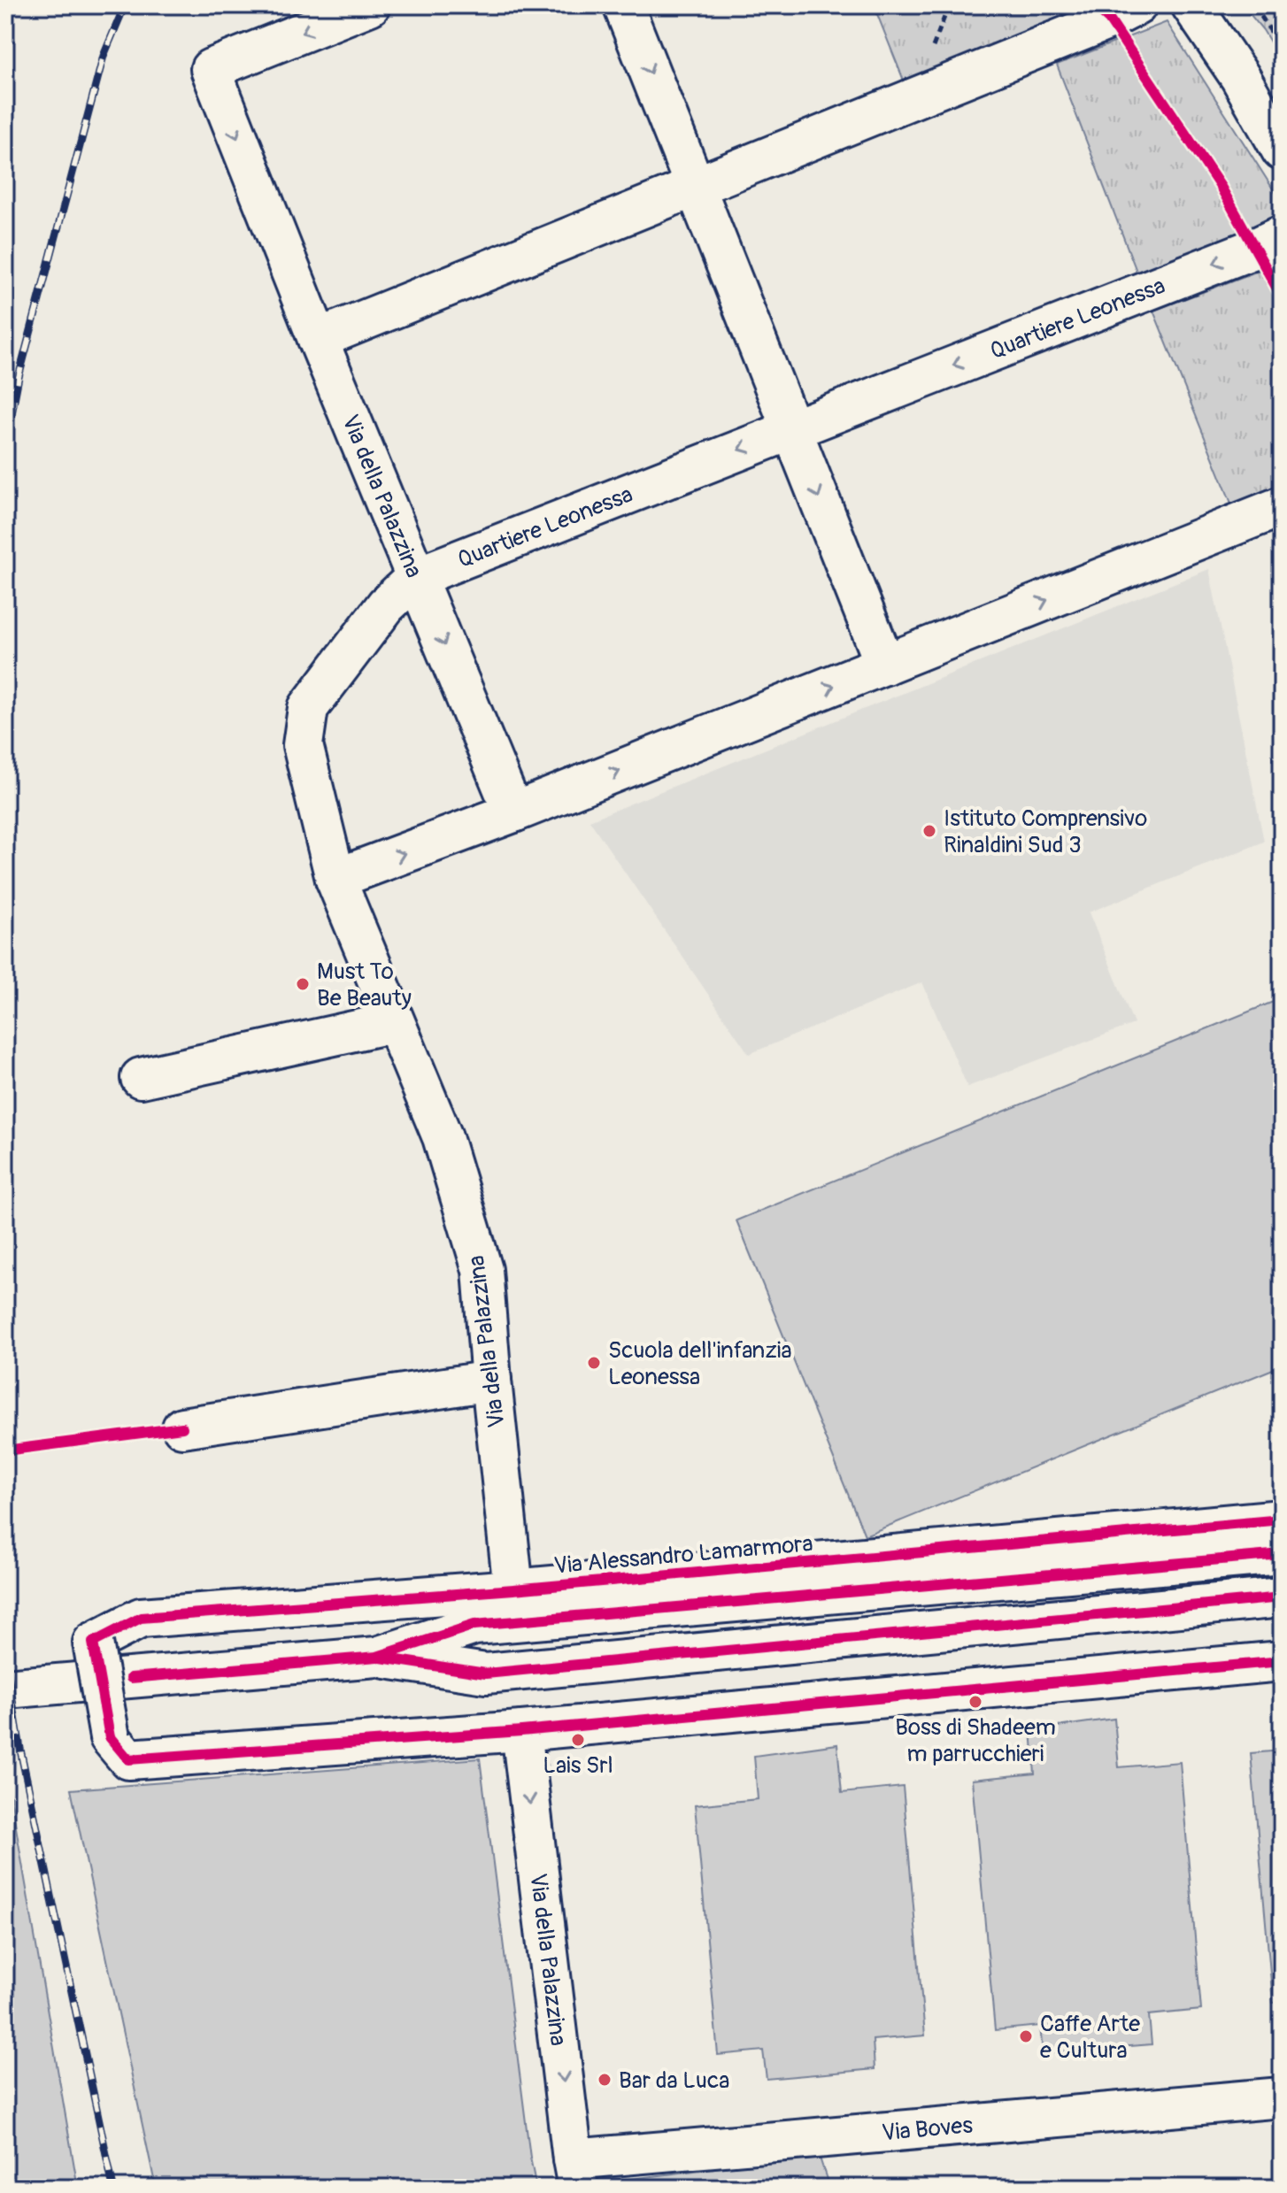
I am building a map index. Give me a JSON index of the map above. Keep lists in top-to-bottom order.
{
  "streets": {
    "street": [
      "Quartiere Leonessa",
      "Via della Palazzina",
      "Via Alessandro Lamarmora",
      "Via Boves"
    ]
  },
  "crossings": [
    ["Quartiere Leonessa", "Via della Palazzina"],
    ["Via della Palazzina", "Via Alessandro Lamarmora"],
    ["Via della Palazzina", "Via Boves"]
  ],
  "places": [
    "Istituto Comprensivo Rinaldini Sud 3",
    "Must To Be Beauty",
    "Scuola dell'infanzia Leonessa",
    "Boss di Shadeem m parrucchieri",
    "Lais Srl",
    "Caffe Arte e Cultura",
    "Bar da Luca"
  ]
}
